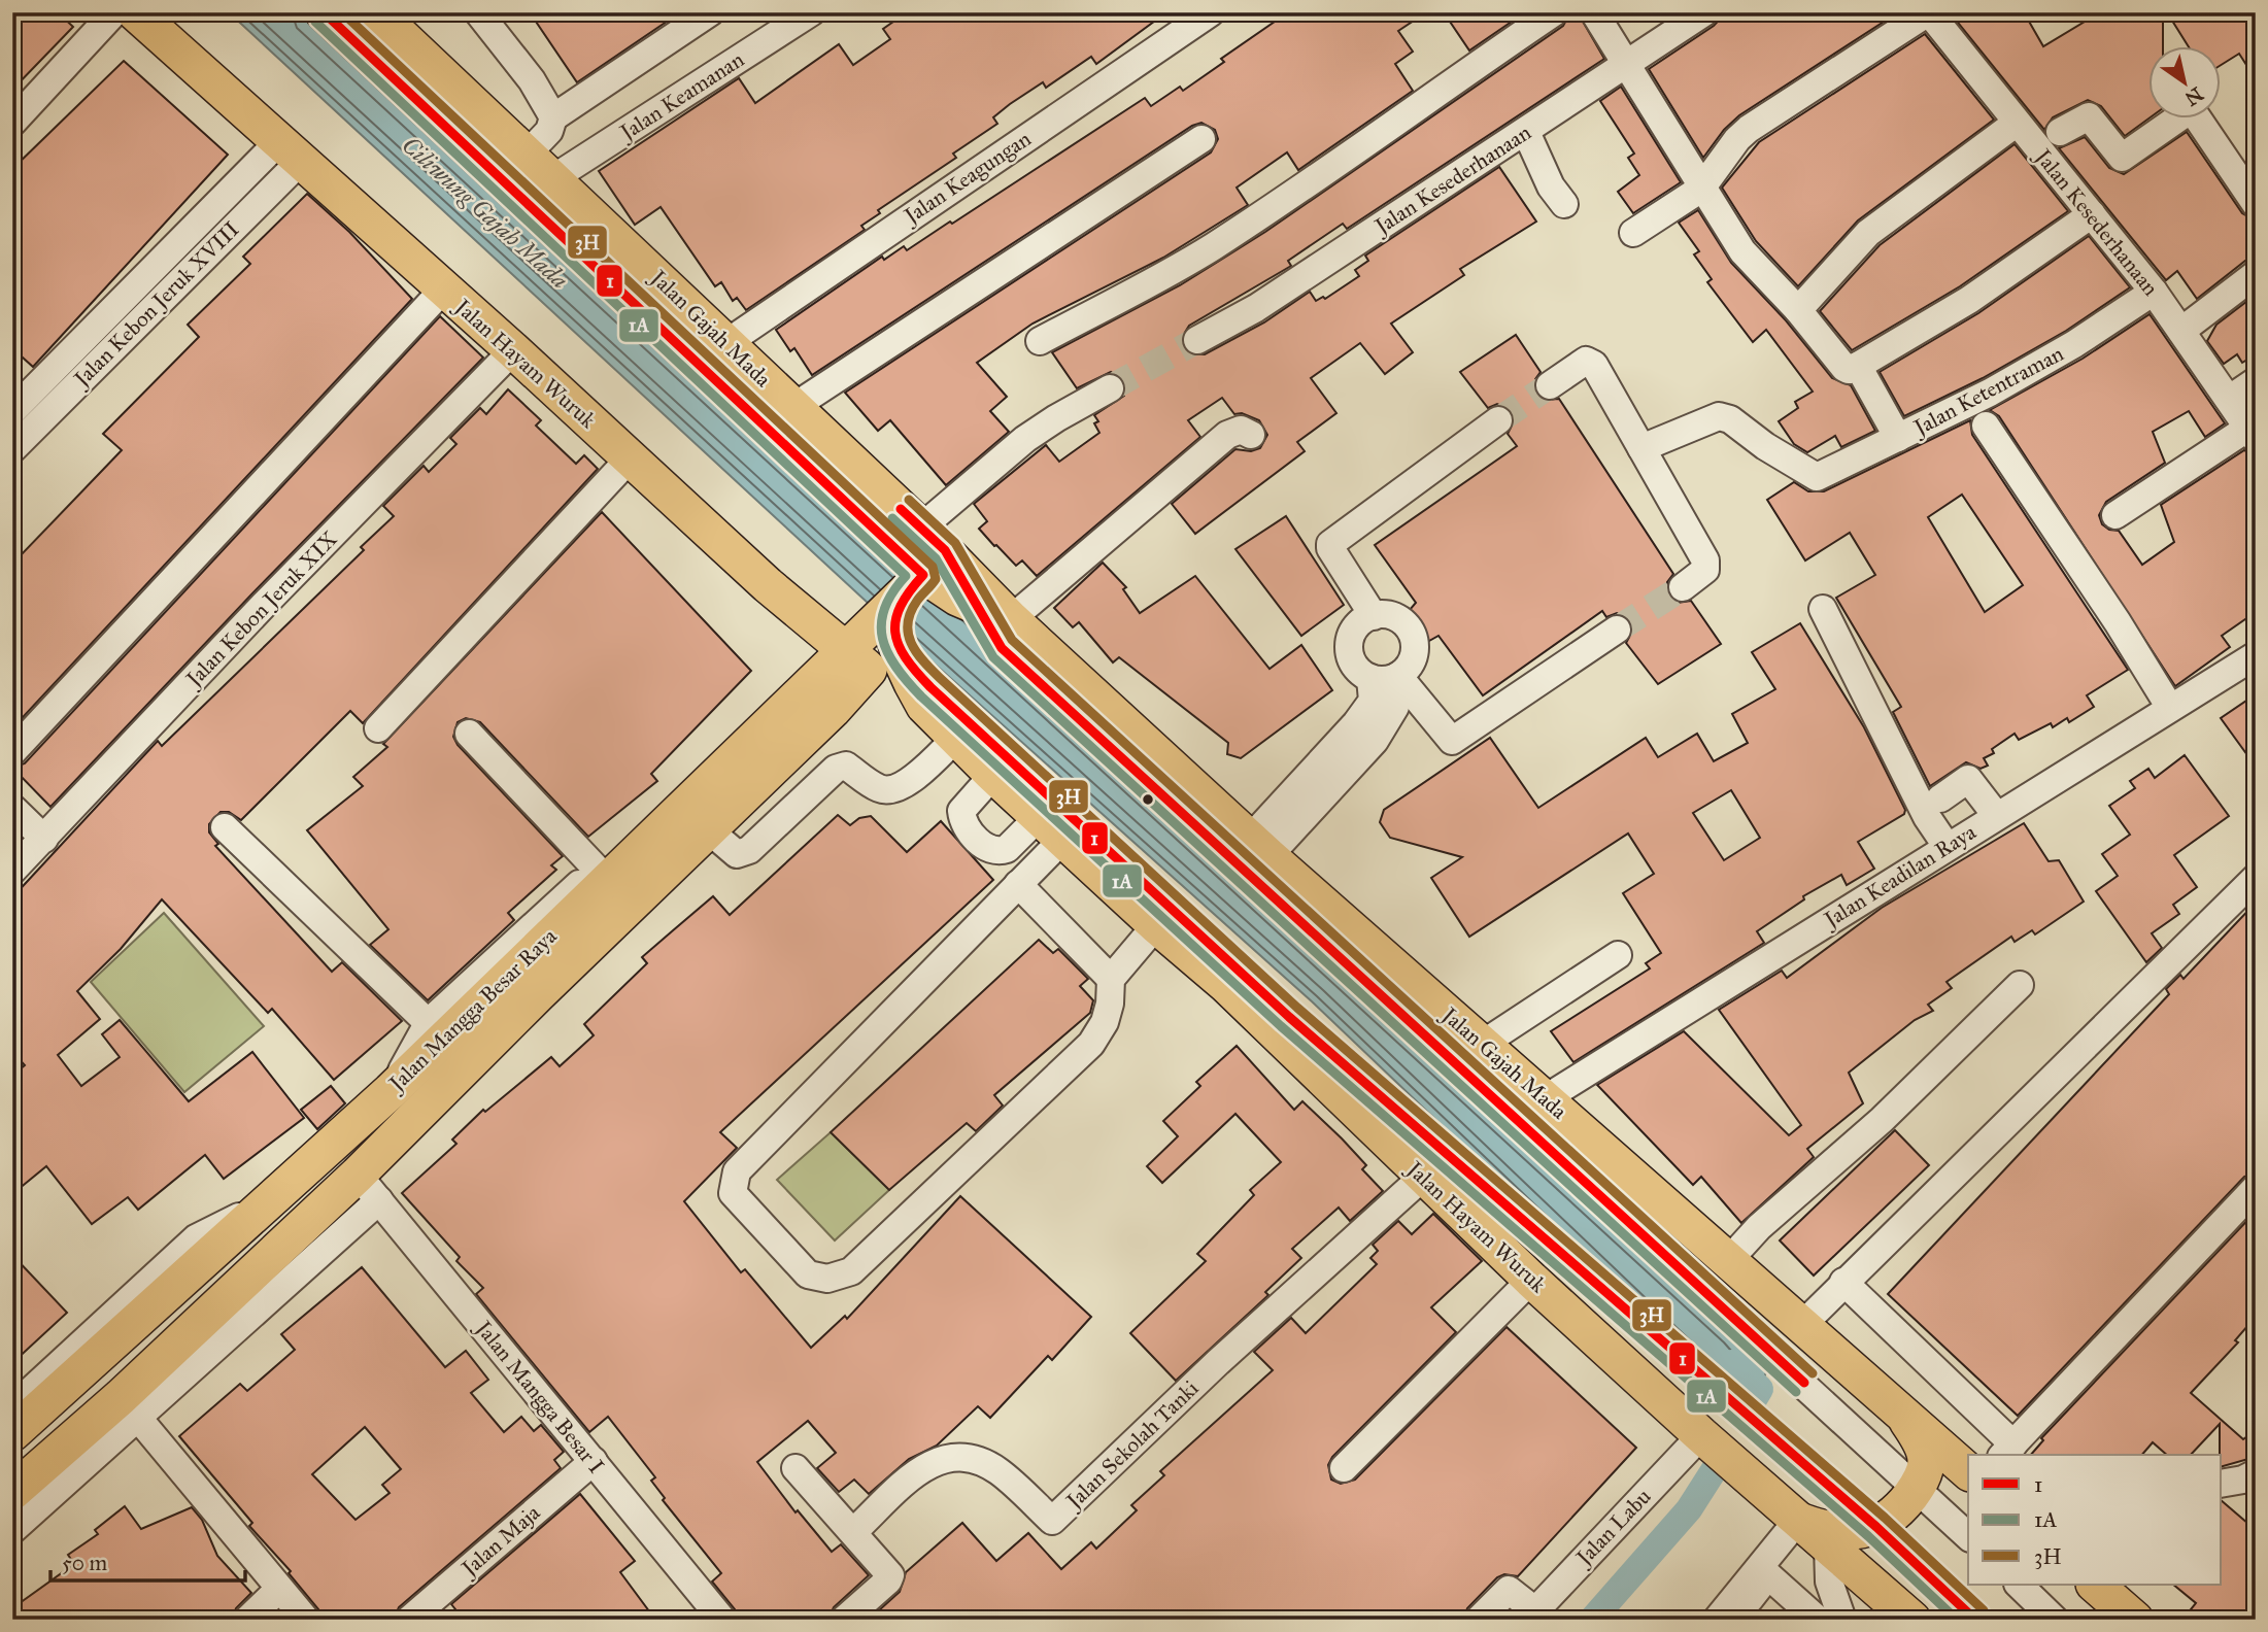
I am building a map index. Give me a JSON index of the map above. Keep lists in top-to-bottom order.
{
  "streets": {
    "main road": ["Jalan Gajah Mada", "Jalan Hayam Wuruk", "Jalan Mangga Besar Raya"],
    "street": [
      "Jalan Keamanan",
      "Jalan Keagungan",
      "Jalan Kesederhanaan",
      "Jalan Kebon Jeruk XVIII",
      "Jalan Ketentraman",
      "Jalan Kebon Jeruk XIX",
      "Jalan Keadilan Raya",
      "Jalan Mangga Besar I",
      "Jalan Sekolah Tanki",
      "Jalan Labu",
      "Jalan Maja"
    ]
  },
  "crossings": [
    ["Jalan Keamanan", "Jalan Gajah Mada"],
    ["Jalan Keagungan", "Jalan Gajah Mada"],
    ["Jalan Kesederhanaan", "Jalan Ketentraman"],
    ["Jalan Kebon Jeruk XVIII", "Jalan Hayam Wuruk"],
    ["Jalan Gajah Mada", "Jalan Hayam Wuruk"],
    ["Jalan Gajah Mada", "Jalan Keadilan Raya"],
    ["Jalan Gajah Mada", "Jalan Mangga Besar Raya"],
    ["Jalan Hayam Wuruk", "Jalan Kebon Jeruk XIX"],
    ["Jalan Hayam Wuruk", "Jalan Mangga Besar Raya"],
    ["Jalan Hayam Wuruk", "Jalan Sekolah Tanki"],
    ["Jalan Hayam Wuruk", "Jalan Labu"],
    ["Jalan Mangga Besar Raya", "Jalan Mangga Besar I"],
    ["Jalan Mangga Besar I", "Jalan Maja"]
  ],
  "water": ["Ciliwung Gajah Mada"],
  "lines": ["transit line 1", "transit line 3H", "transit line 1A"],
  "legend": ["1", "1A", "3H"],
  "scale_bar": "50 m",
  "north": "bottom right"
}
